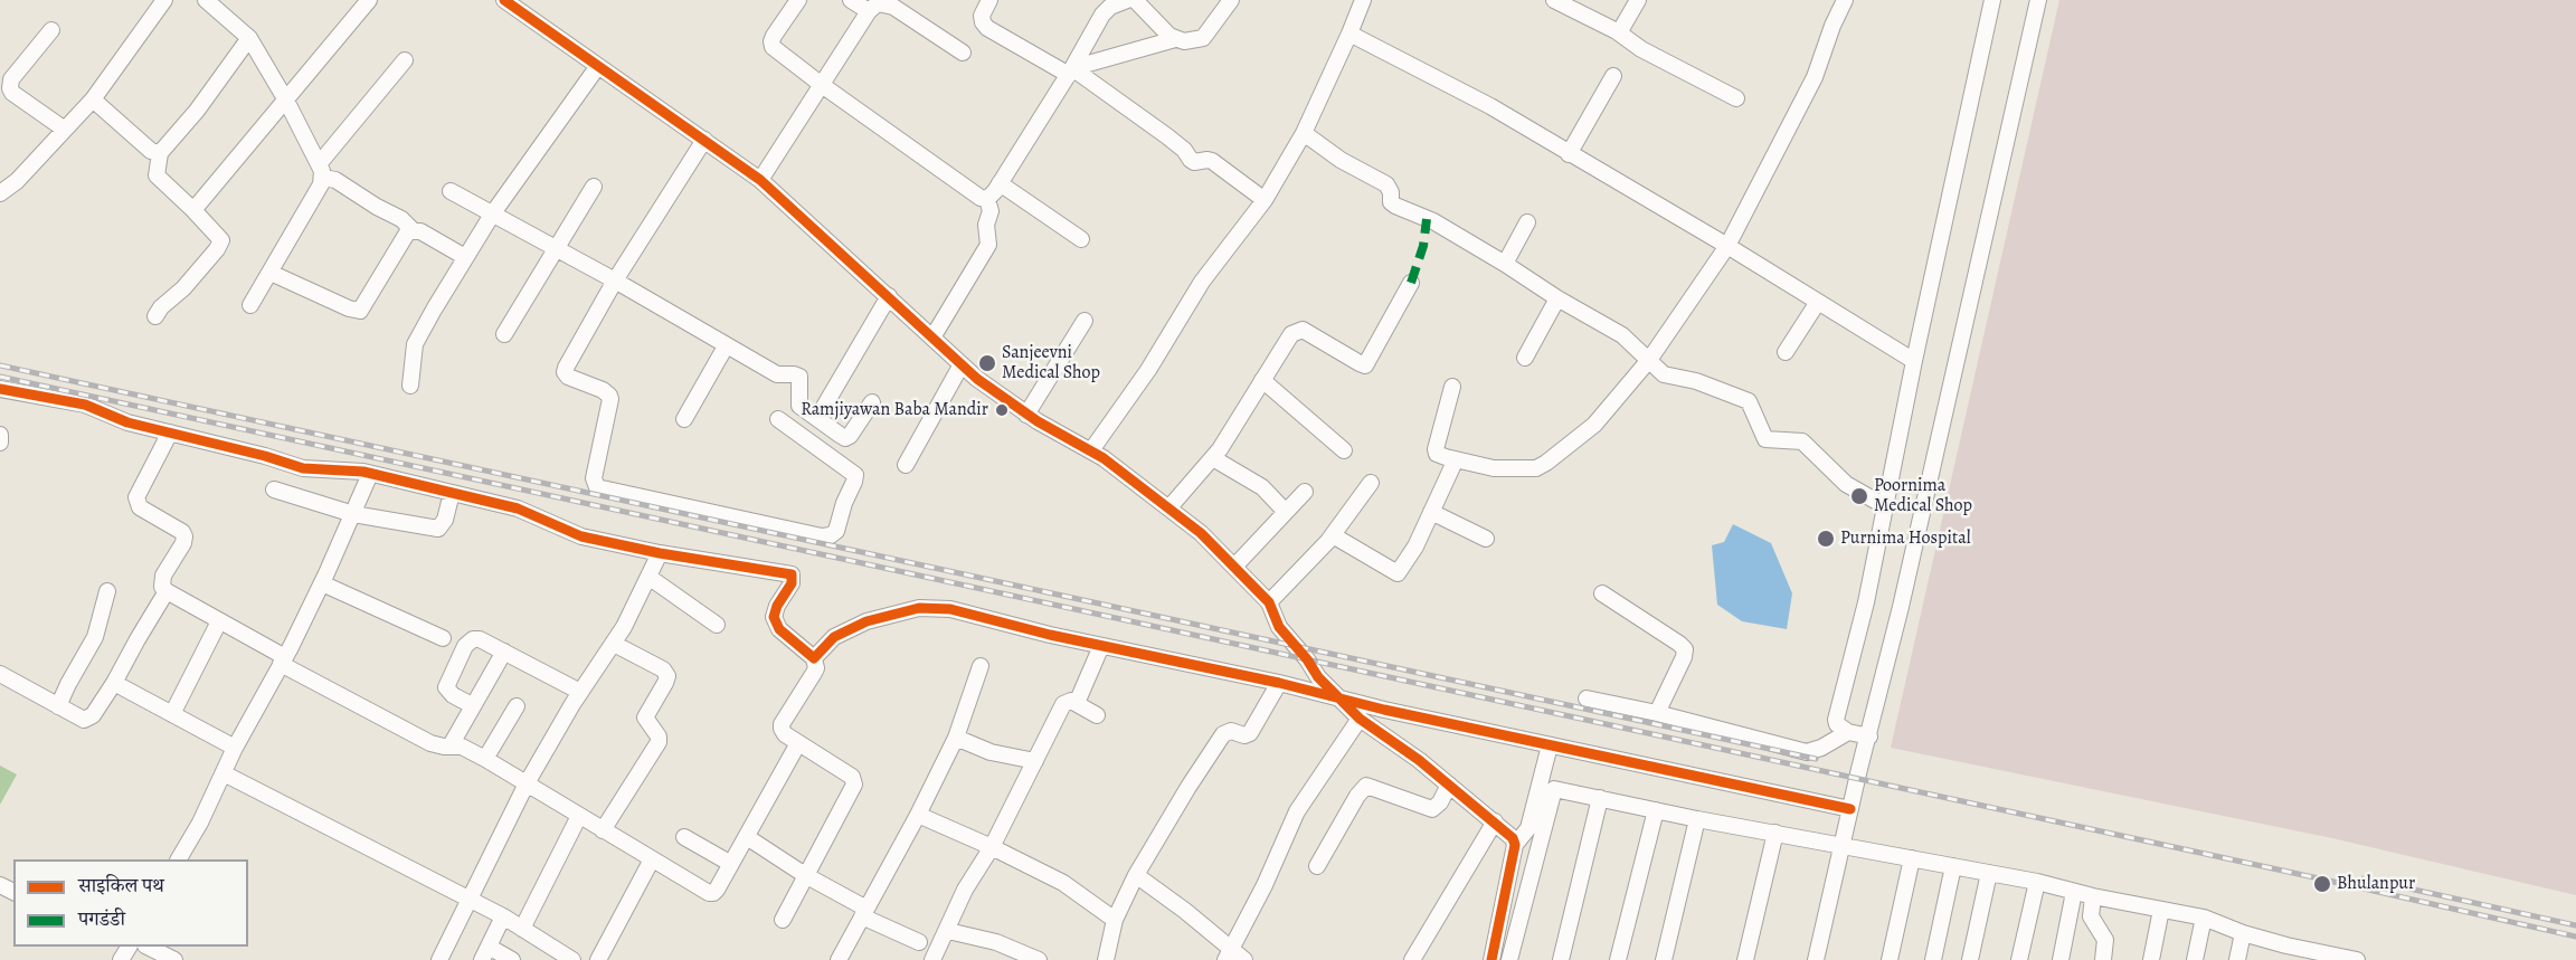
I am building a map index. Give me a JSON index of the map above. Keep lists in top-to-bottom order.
{
  "places": [
    "Sanjeevni Medical Shop",
    "Ramjiyawan Baba Mandir",
    "Poornima Medical Shop",
    "Purnima Hospital",
    "Bhulanpur"
  ],
  "legend": ["साइकिल पथ", "पगडंडी"]
}
